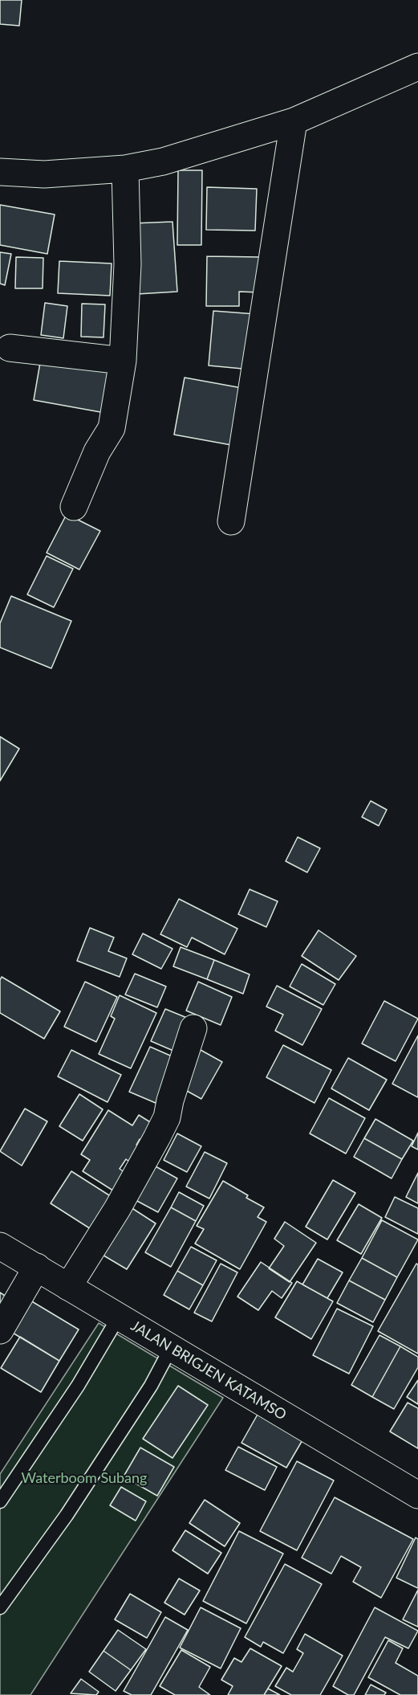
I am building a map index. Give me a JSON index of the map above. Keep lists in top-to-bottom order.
{
  "streets": {
    "street": ["JALAN BRIGJEN KATAMSO"]
  },
  "parks": ["Waterboom Subang"]
}
